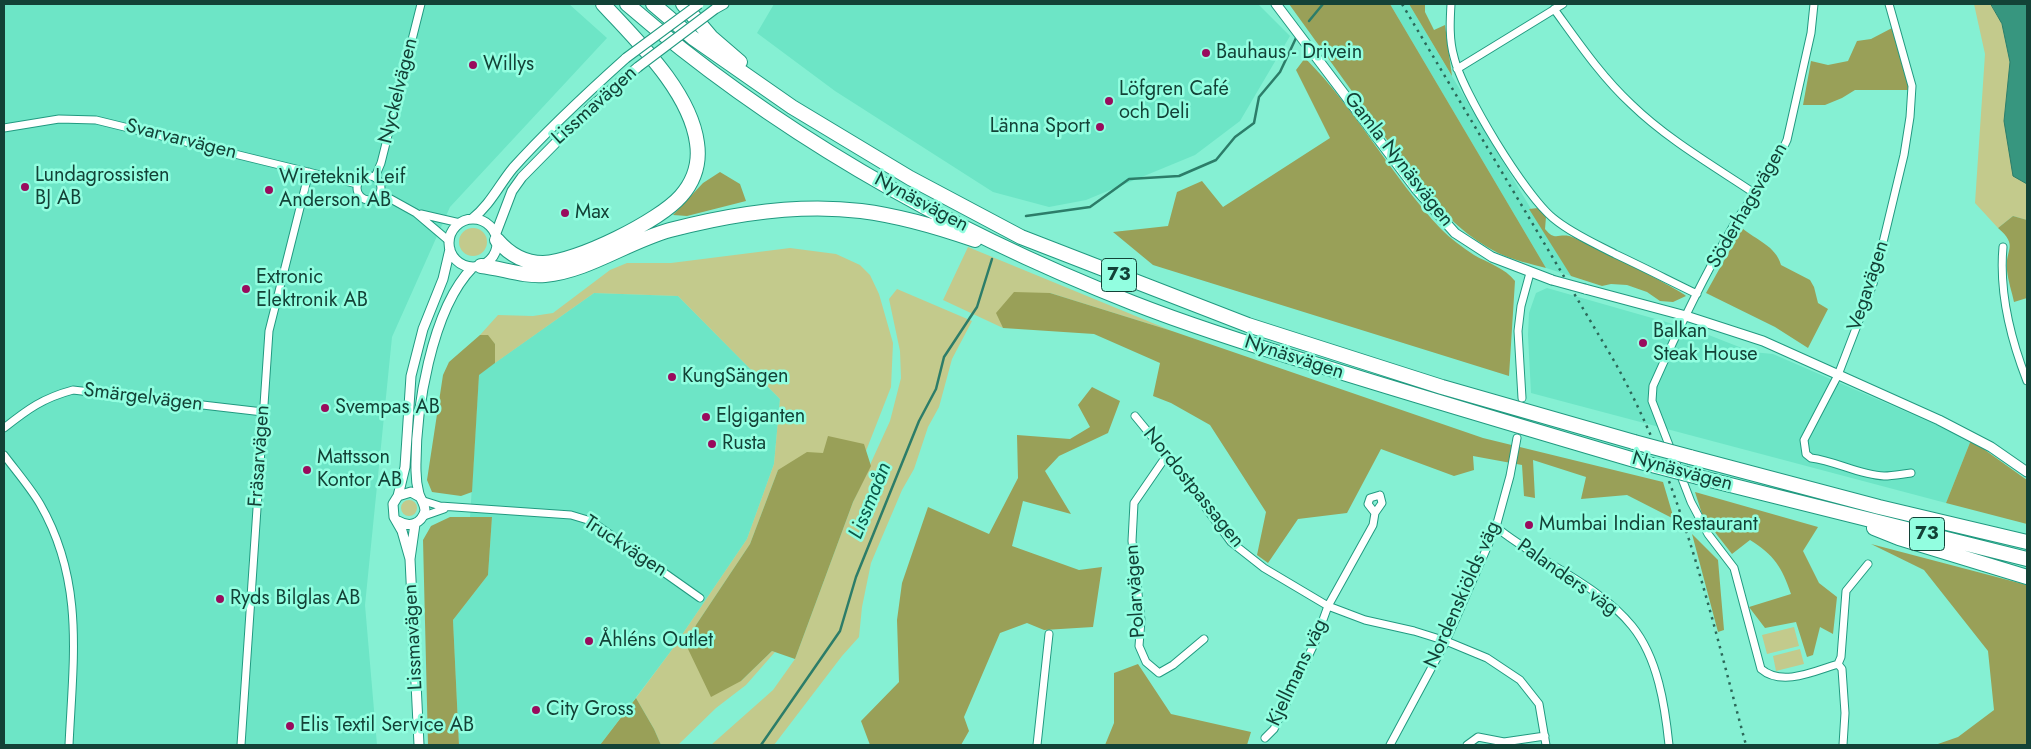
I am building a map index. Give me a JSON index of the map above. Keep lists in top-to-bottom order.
{
  "streets": {
    "highway": ["Nynäsvägen", "73"],
    "street": [
      "Nyckelvägen",
      "Lissmavägen",
      "Svarvarvägen",
      "Gamla Nynäsvägen",
      "Söderhagsvägen",
      "Vegavägen",
      "Smärgelvägen",
      "Fräsarvägen",
      "Nordostpassagen",
      "Truckvägen",
      "Palanders väg",
      "Polarvägen",
      "Nordenskiölds väg",
      "Kjellmans väg"
    ]
  },
  "crossings": [
    ["Nyckelvägen", "Svarvarvägen"],
    ["Lissmavägen", "Truckvägen"],
    ["Svarvarvägen", "Fräsarvägen"],
    ["Smärgelvägen", "Fräsarvägen"],
    ["Nordostpassagen", "Polarvägen"],
    ["Nordostpassagen", "Nordenskiölds väg"],
    ["Nordostpassagen", "Kjellmans väg"],
    ["Palanders väg", "Nordenskiölds väg"]
  ],
  "water": ["Lissmaån"],
  "places": [
    "Bauhaus - Drivein",
    "Willys",
    "Löfgren Café och Deli",
    "Länna Sport",
    "Lundagrossisten BJ AB",
    "Wireteknik Leif Anderson AB",
    "Max",
    "Extronic Elektronik AB",
    "Balkan Steak House",
    "KungSängen",
    "Svempas AB",
    "Elgiganten",
    "Rusta",
    "Mattsson Kontor AB",
    "Mumbai Indian Restaurant",
    "Ryds Bilglas AB",
    "Åhléns Outlet",
    "City Gross",
    "Elis Textil Service AB"
  ]
}
